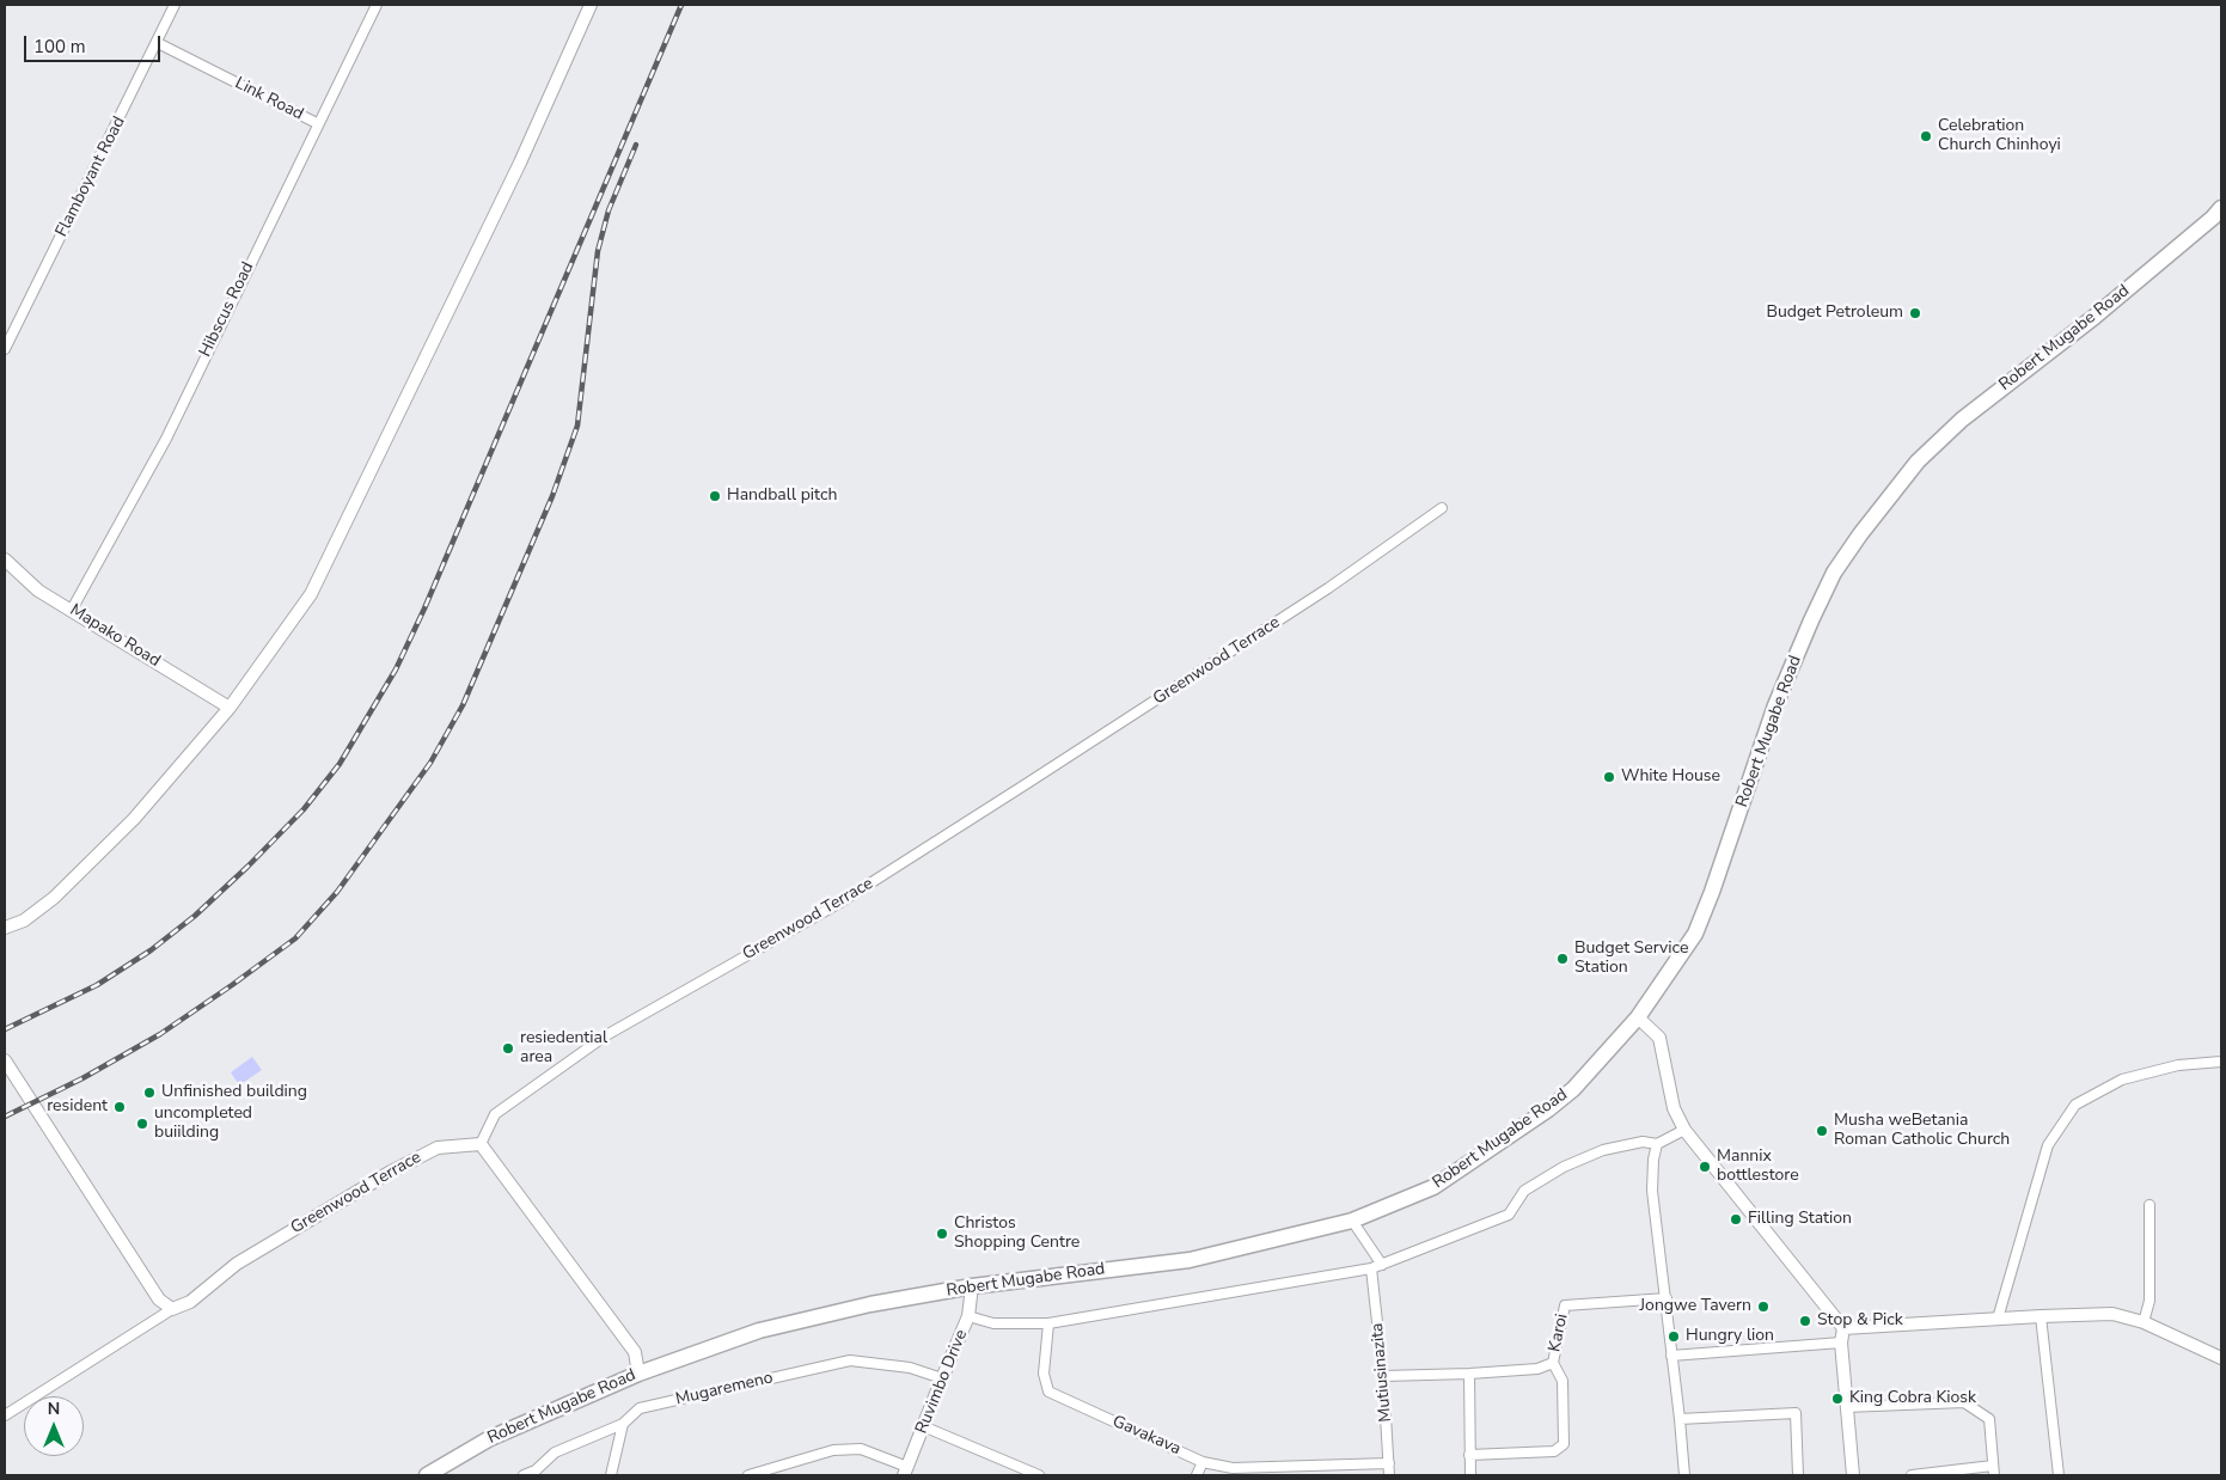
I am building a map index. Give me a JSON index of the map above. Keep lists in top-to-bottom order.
{
  "streets": {
    "main road": ["Robert Mugabe Road"],
    "street": [
      "Link Road",
      "Flamboyant Road",
      "Hibscus Road",
      "Mapako Road",
      "Greenwood Terrace",
      "Karoi",
      "Mutiusinazita",
      "Ruvimbo Drive",
      "Mugaremeno",
      "Gavakava"
    ]
  },
  "crossings": [
    ["Link Road", "Flamboyant Road"],
    ["Link Road", "Hibscus Road"],
    ["Hibscus Road", "Mapako Road"],
    ["Robert Mugabe Road", "Ruvimbo Drive"],
    ["Karoi", "Mutiusinazita"],
    ["Mutiusinazita", "Gavakava"],
    ["Ruvimbo Drive", "Mugaremeno"]
  ],
  "places": [
    "Celebration Church Chinhoyi",
    "Budget Petroleum",
    "Handball pitch",
    "White House",
    "Budget Service Station",
    "resiedential area",
    "Unfinished building",
    "resident",
    "uncompleted buiilding",
    "Musha weBetania Roman Catholic Church",
    "Mannix bottlestore",
    "Filling Station",
    "Christos Shopping Centre",
    "Jongwe Tavern",
    "Stop & Pick",
    "Hungry lion",
    "King Cobra Kiosk"
  ],
  "scale_bar": "100 m",
  "north": "top"
}
